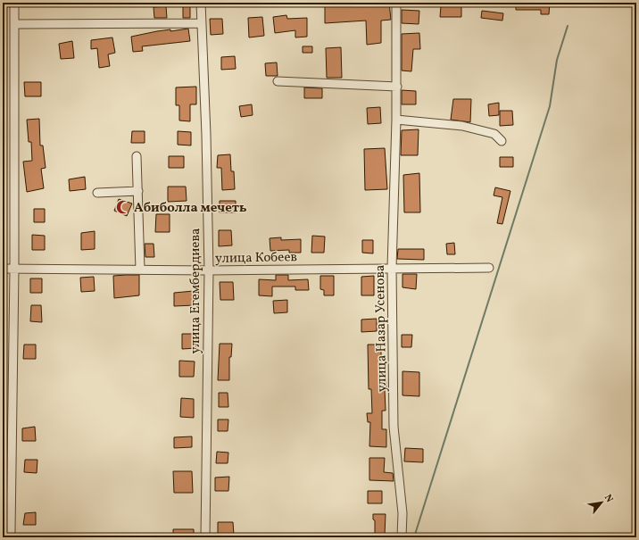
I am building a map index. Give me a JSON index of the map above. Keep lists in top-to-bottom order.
{
  "streets": {
    "street": ["улица Кобеев", "улица Егембердиева", "улица Назар Усенова"]
  },
  "crossings": [
    ["улица Кобеев", "улица Егембердиева"],
    ["улица Кобеев", "улица Назар Усенова"]
  ],
  "places": {
    "mosque": ["Абиболла мечеть"]
  },
  "north": "top right"
}
